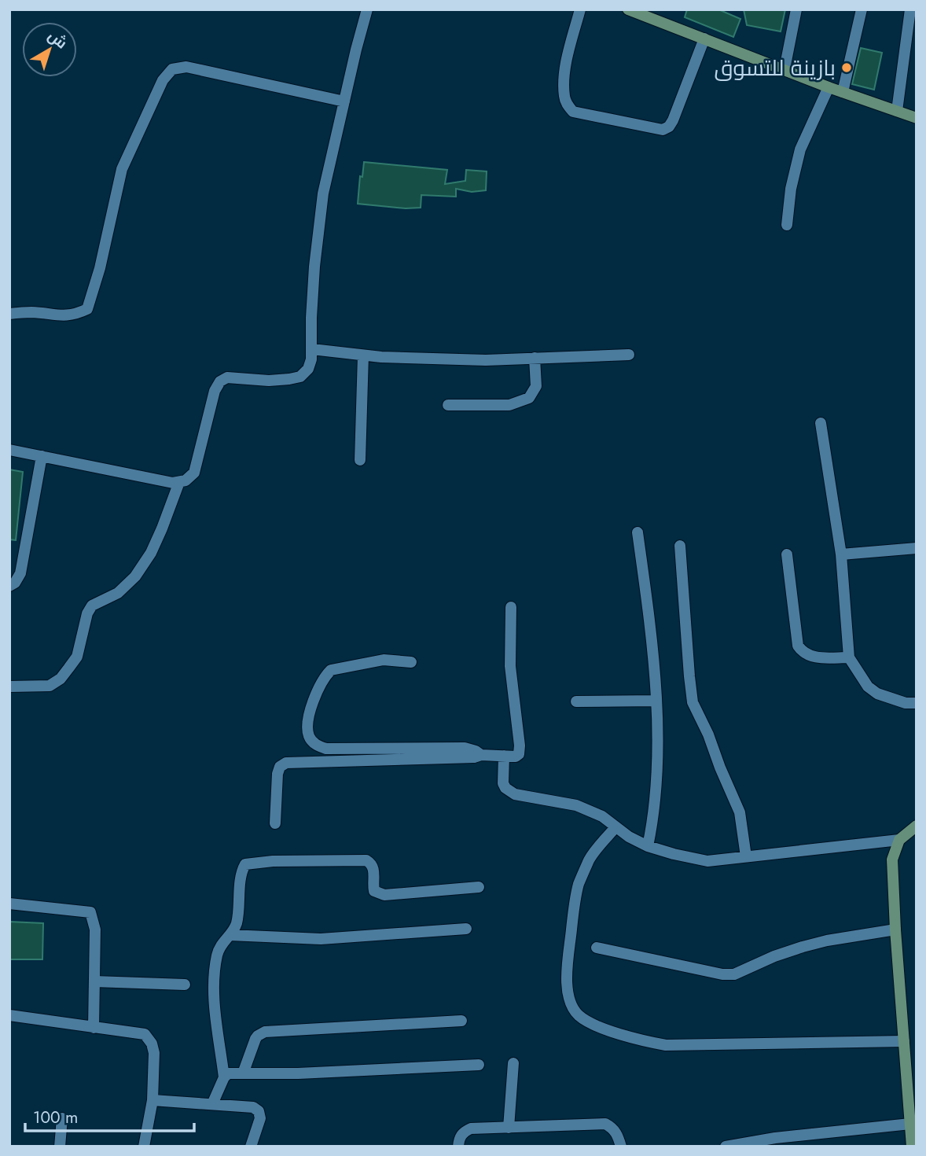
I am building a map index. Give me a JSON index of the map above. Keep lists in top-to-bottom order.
{
  "places": ["بازينة للتسوق"],
  "scale_bar": "100 m",
  "north": "top right"
}
